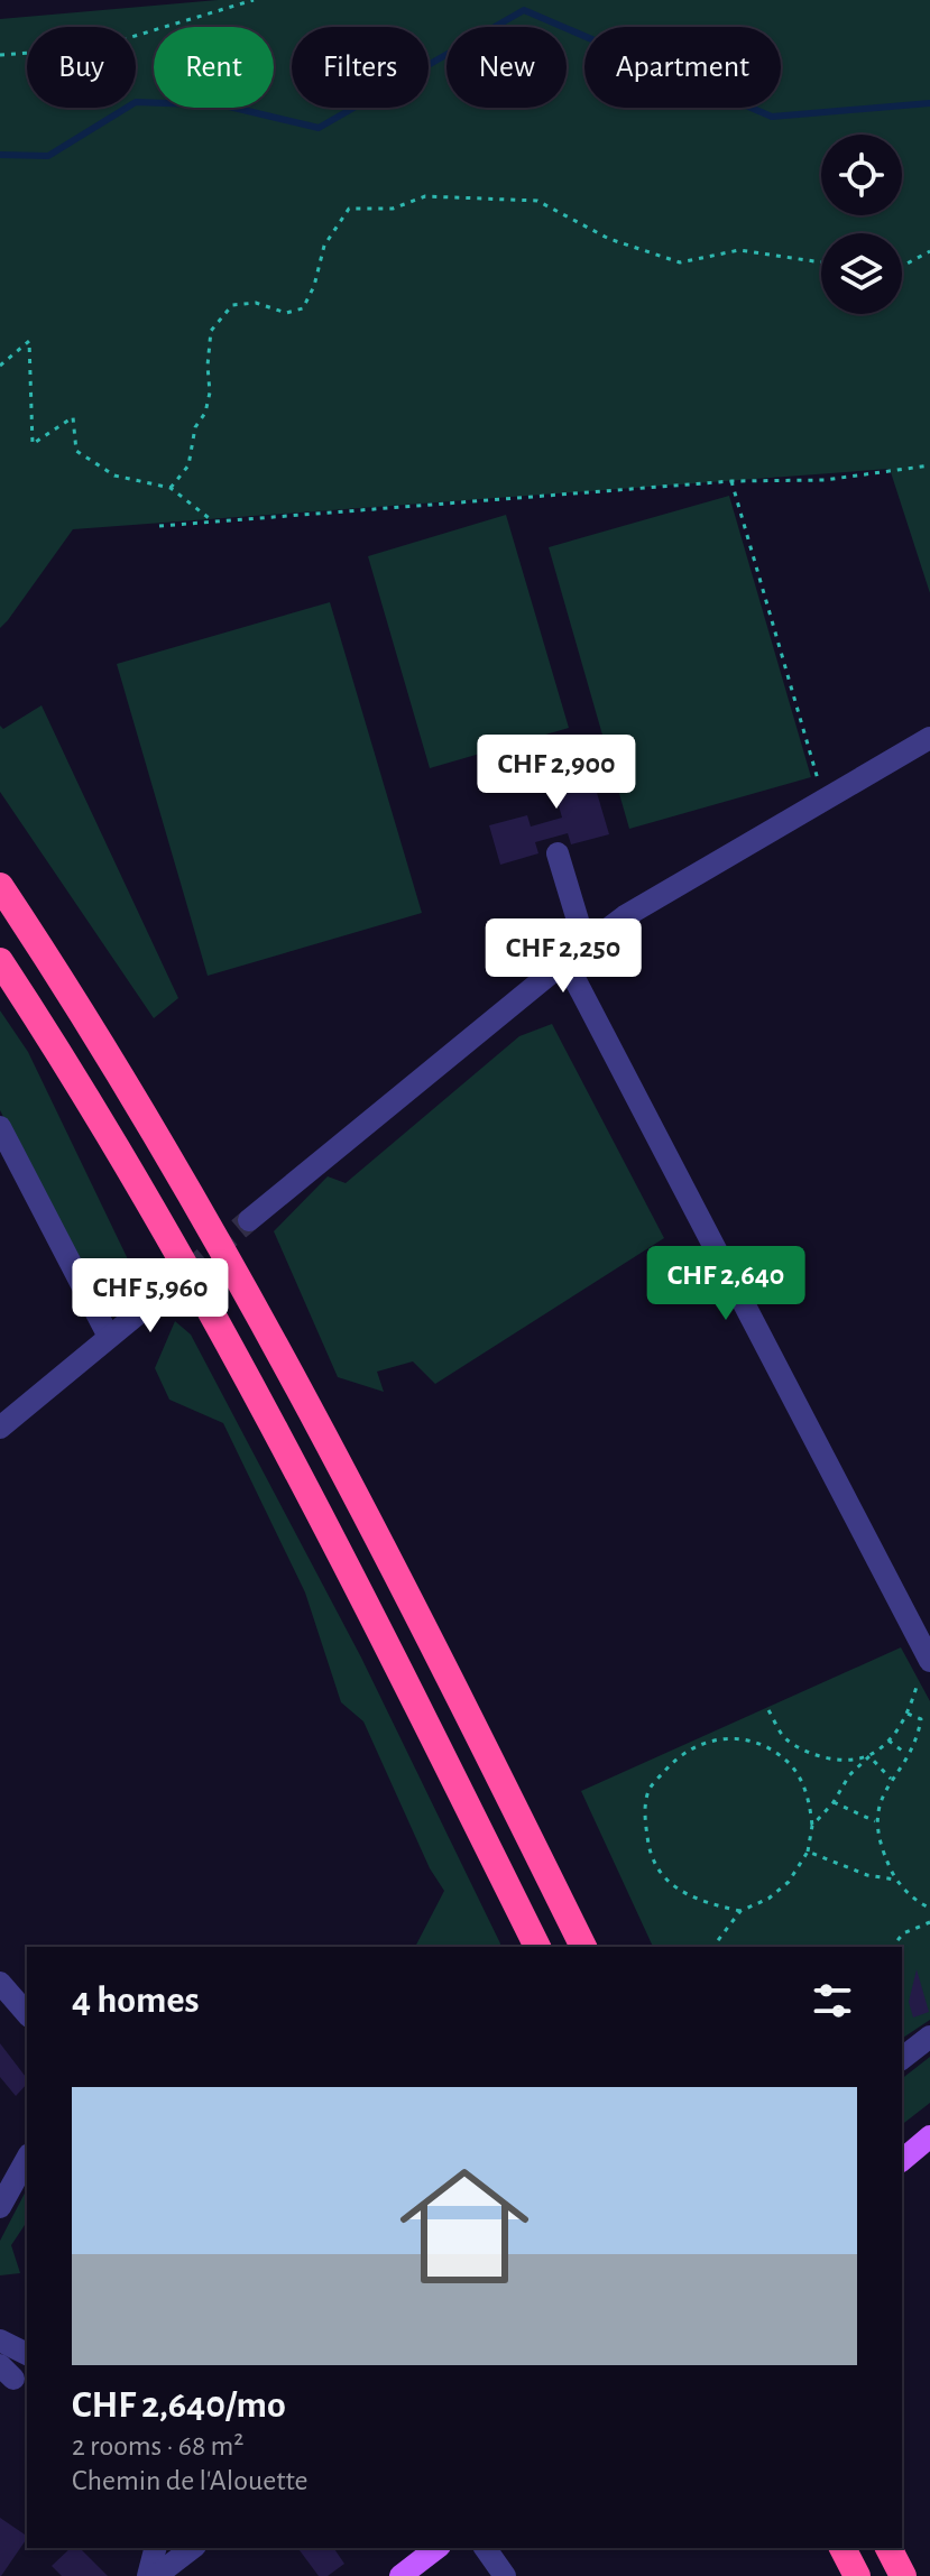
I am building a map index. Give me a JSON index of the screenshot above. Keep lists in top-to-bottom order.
{
  "page": {
    "chip": [
      "Buy",
      "Rent",
      "Filters",
      "New",
      "Apartment"
    ],
    "price": [
      "CHF 2,900",
      "CHF 2,250",
      "CHF 2,640",
      "CHF 5,960"
    ],
    "heading": "4 homes",
    "list": [
      {
        "name": "CHF 2,640/mo",
        "note": "2 rooms · 68 m² · Chemin de l'Alouette"
      }
    ]
  }
}
